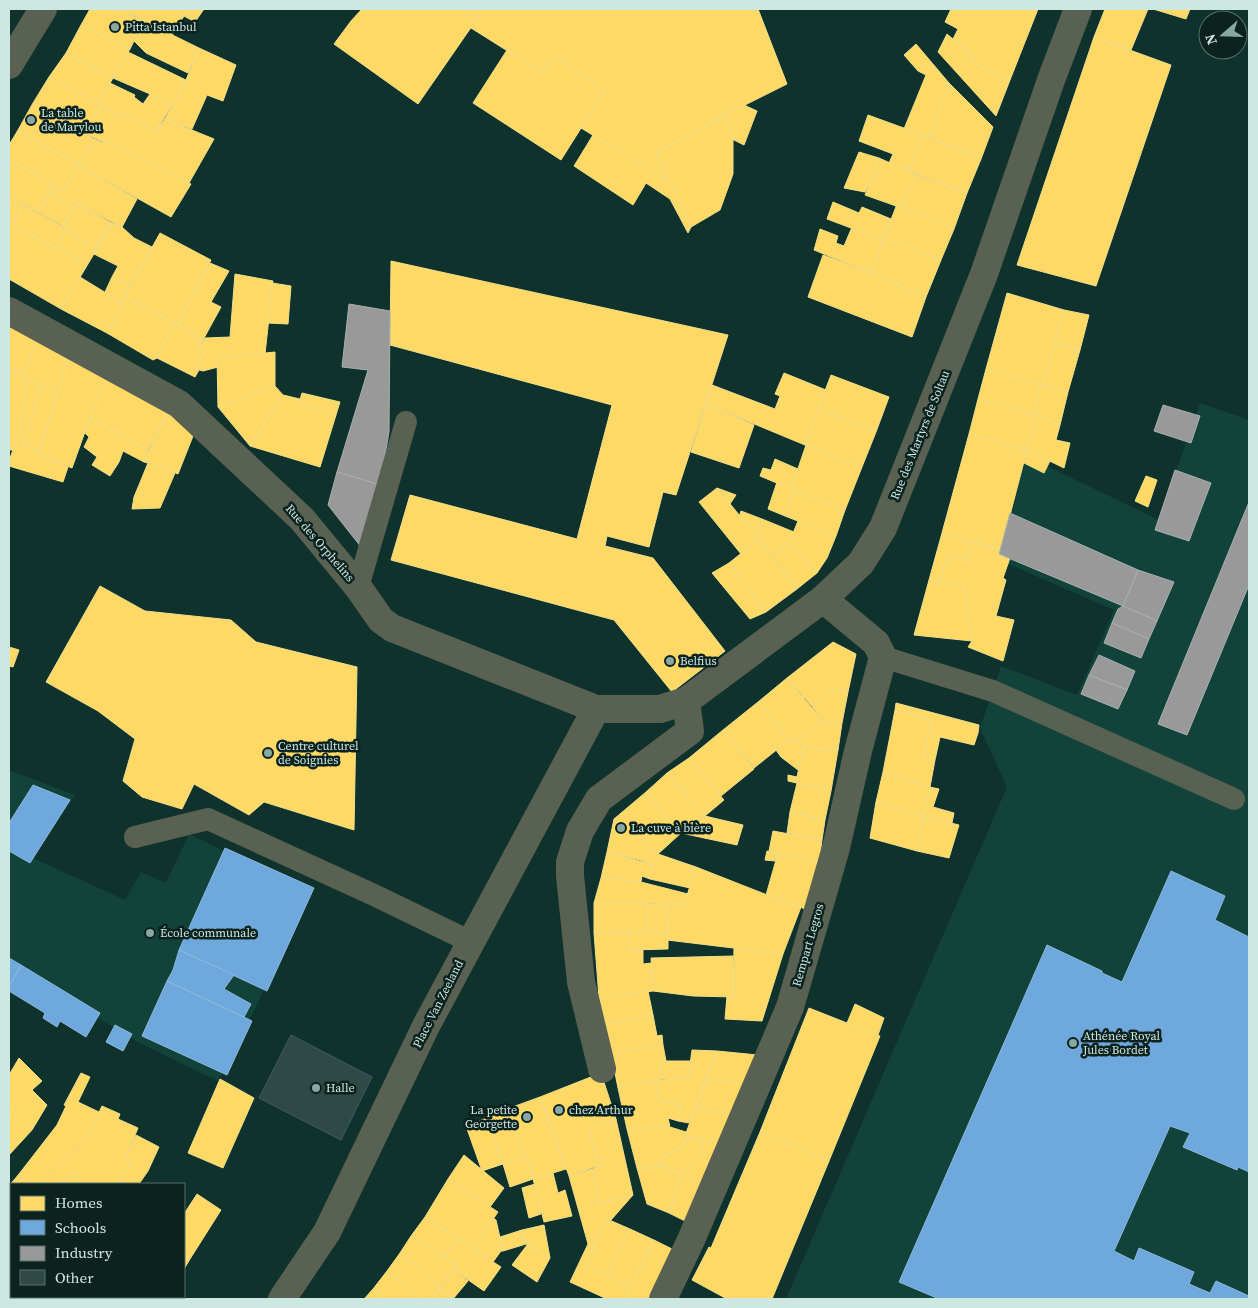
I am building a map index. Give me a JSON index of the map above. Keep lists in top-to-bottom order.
{
  "streets": {
    "street": [
      "Rue des Martyrs de Soltau",
      "Rue des Orphelins",
      "Rempart Legros",
      "Place Van Zeeland"
    ]
  },
  "crossings": [
    ["Rue des Martyrs de Soltau", "Rue des Orphelins"],
    ["Rue des Martyrs de Soltau", "Place Van Zeeland"],
    ["Rue des Orphelins", "Place Van Zeeland"]
  ],
  "places": [
    "Pitta Istanbul",
    "La table de Marylou",
    "Belfius",
    "Centre culturel de Soignies",
    "La cuve à bière",
    "École communale",
    "Athénée Royal Jules Bordet",
    "Halle",
    "chez Arthur",
    "La petite Georgette"
  ],
  "legend": [
    "Homes",
    "Schools",
    "Industry",
    "Other"
  ],
  "north": "left"
}
